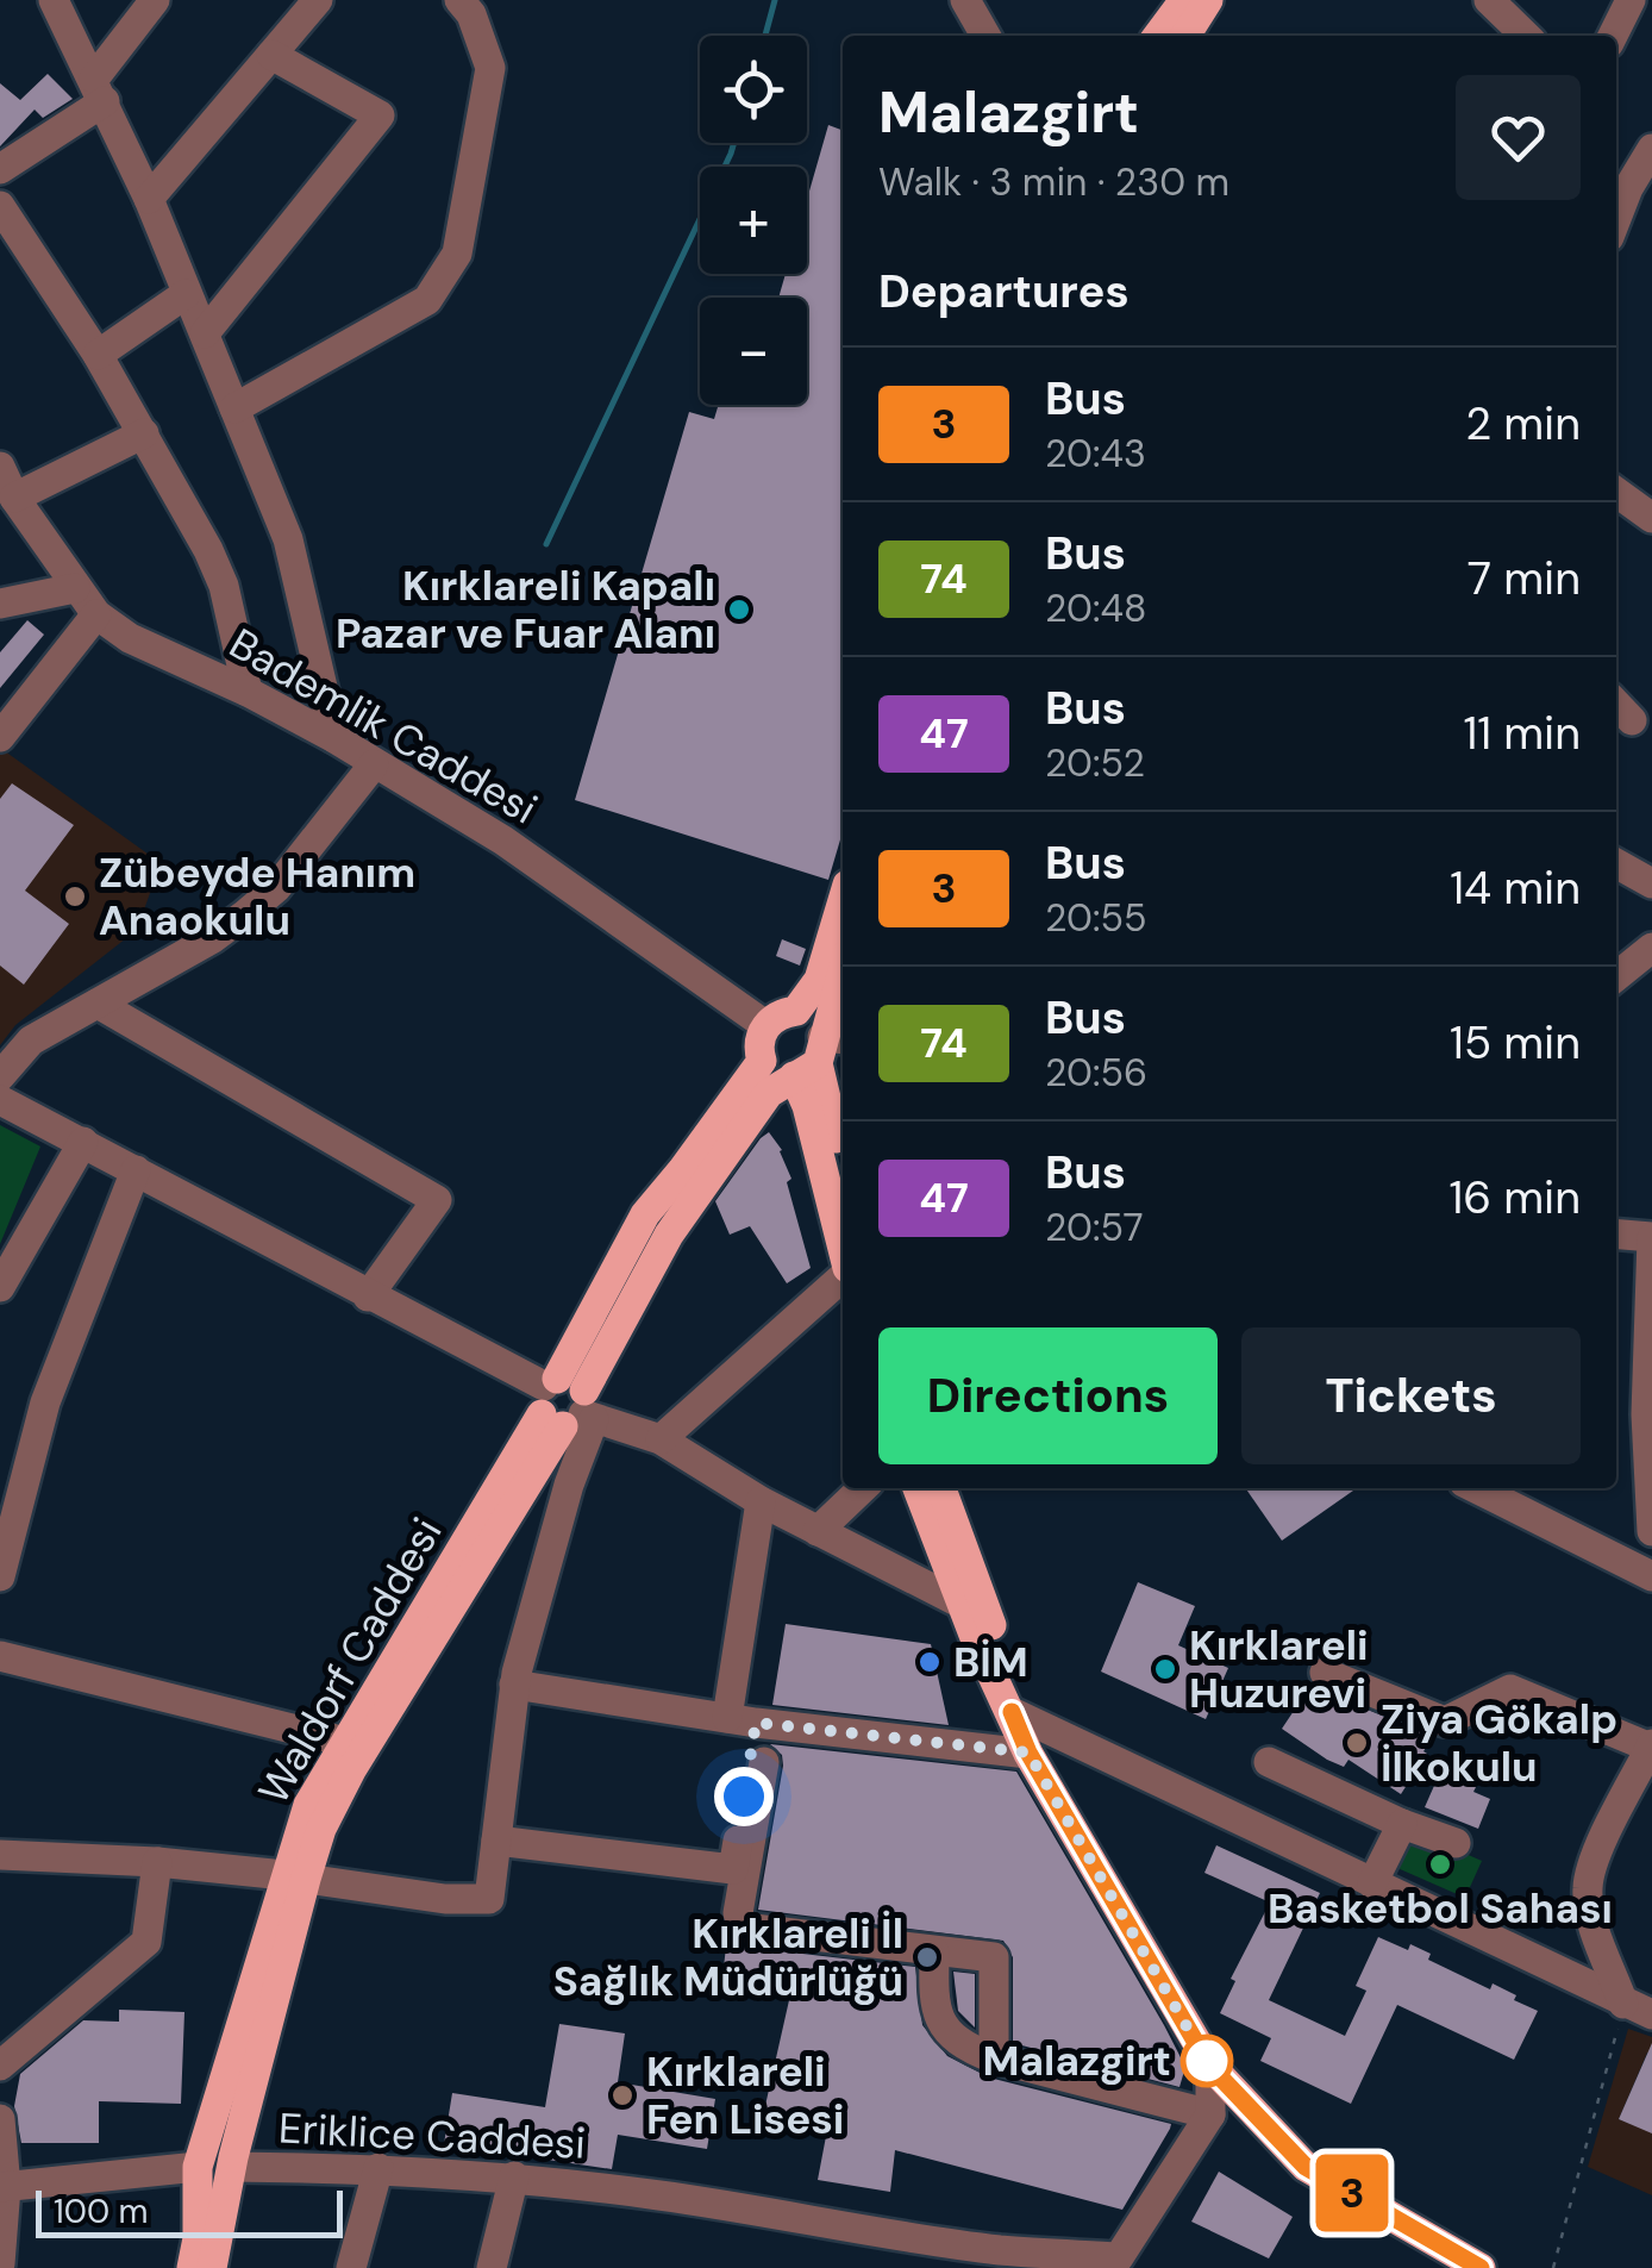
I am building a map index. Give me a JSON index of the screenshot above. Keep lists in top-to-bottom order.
{
  "streets": {
    "main road": ["Waldorf Caddesi"],
    "street": ["Bademlik Caddesi", "Eriklice Caddesi"]
  },
  "crossings": [
    ["Bademlik Caddesi", "Waldorf Caddesi"],
    ["Waldorf Caddesi", "Eriklice Caddesi"]
  ],
  "places": [
    "Kırklareli Kapalı Pazar ve Fuar Alanı",
    "Zübeyde Hanım Anaokulu",
    "BİM",
    "Kırklareli Huzurevi",
    "Ziya Gökalp İlkokulu",
    "Basketbol Sahası",
    "Kırklareli İl Sağlık Müdürlüğü",
    "Malazgirt",
    "Kırklareli Fen Lisesi"
  ],
  "lines": ["bus line 3"],
  "scale_bar": "100 m",
  "page": {
    "on_map": "3",
    "map_buttons": ["+", "−"],
    "heading": [
      ["Malazgirt", "Walk · 3 min · 230 m"],
      "Departures"
    ],
    "list": [
      {
        "mark": "3",
        "name": "Bus",
        "note": "20:43",
        "value": "2 min"
      },
      {
        "mark": "74",
        "name": "Bus",
        "note": "20:48",
        "value": "7 min"
      },
      {
        "mark": "47",
        "name": "Bus",
        "note": "20:52",
        "value": "11 min"
      },
      {
        "mark": "3",
        "name": "Bus",
        "note": "20:55",
        "value": "14 min"
      },
      {
        "mark": "74",
        "name": "Bus",
        "note": "20:56",
        "value": "15 min"
      },
      {
        "mark": "47",
        "name": "Bus",
        "note": "20:57",
        "value": "16 min"
      }
    ],
    "buttons": ["Directions", "Tickets"],
    "scale": "100 m"
  }
}
